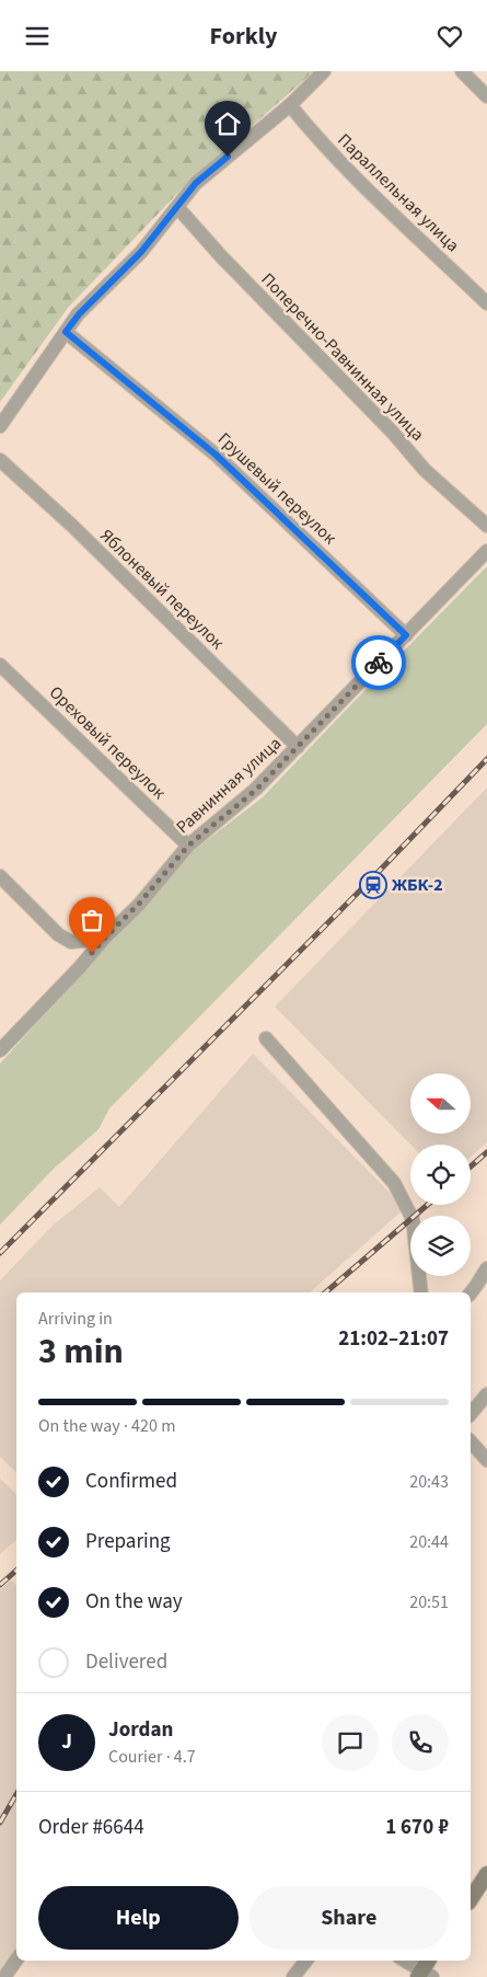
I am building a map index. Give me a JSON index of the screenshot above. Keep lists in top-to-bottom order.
{
  "streets": {
    "street": [
      "Параллельная улица",
      "Поперечно-Равнинная улица",
      "Грушевый переулок",
      "Яблоневый переулок",
      "Ореховый переулок",
      "Равнинная улица"
    ]
  },
  "crossings": [
    ["Грушевый переулок", "Равнинная улица"],
    ["Яблоневый переулок", "Равнинная улица"],
    ["Ореховый переулок", "Равнинная улица"]
  ],
  "places": {
    "station": ["ЖБК-2"]
  },
  "north": "left",
  "page": {
    "header": "Forkly",
    "heading": ["3 min", "Arriving in", "21:02–21:07"],
    "panel": [
      "Jordan",
      "Courier · 4.7",
      "Order #6644",
      "1 670 ₽"
    ],
    "bar": "On the way · 420 m",
    "list": [
      ["Confirmed", "20:43"],
      ["Preparing", "20:44"],
      ["On the way", "20:51"],
      "Delivered"
    ],
    "round": "J",
    "buttons": ["Help", "Share"]
  }
}
